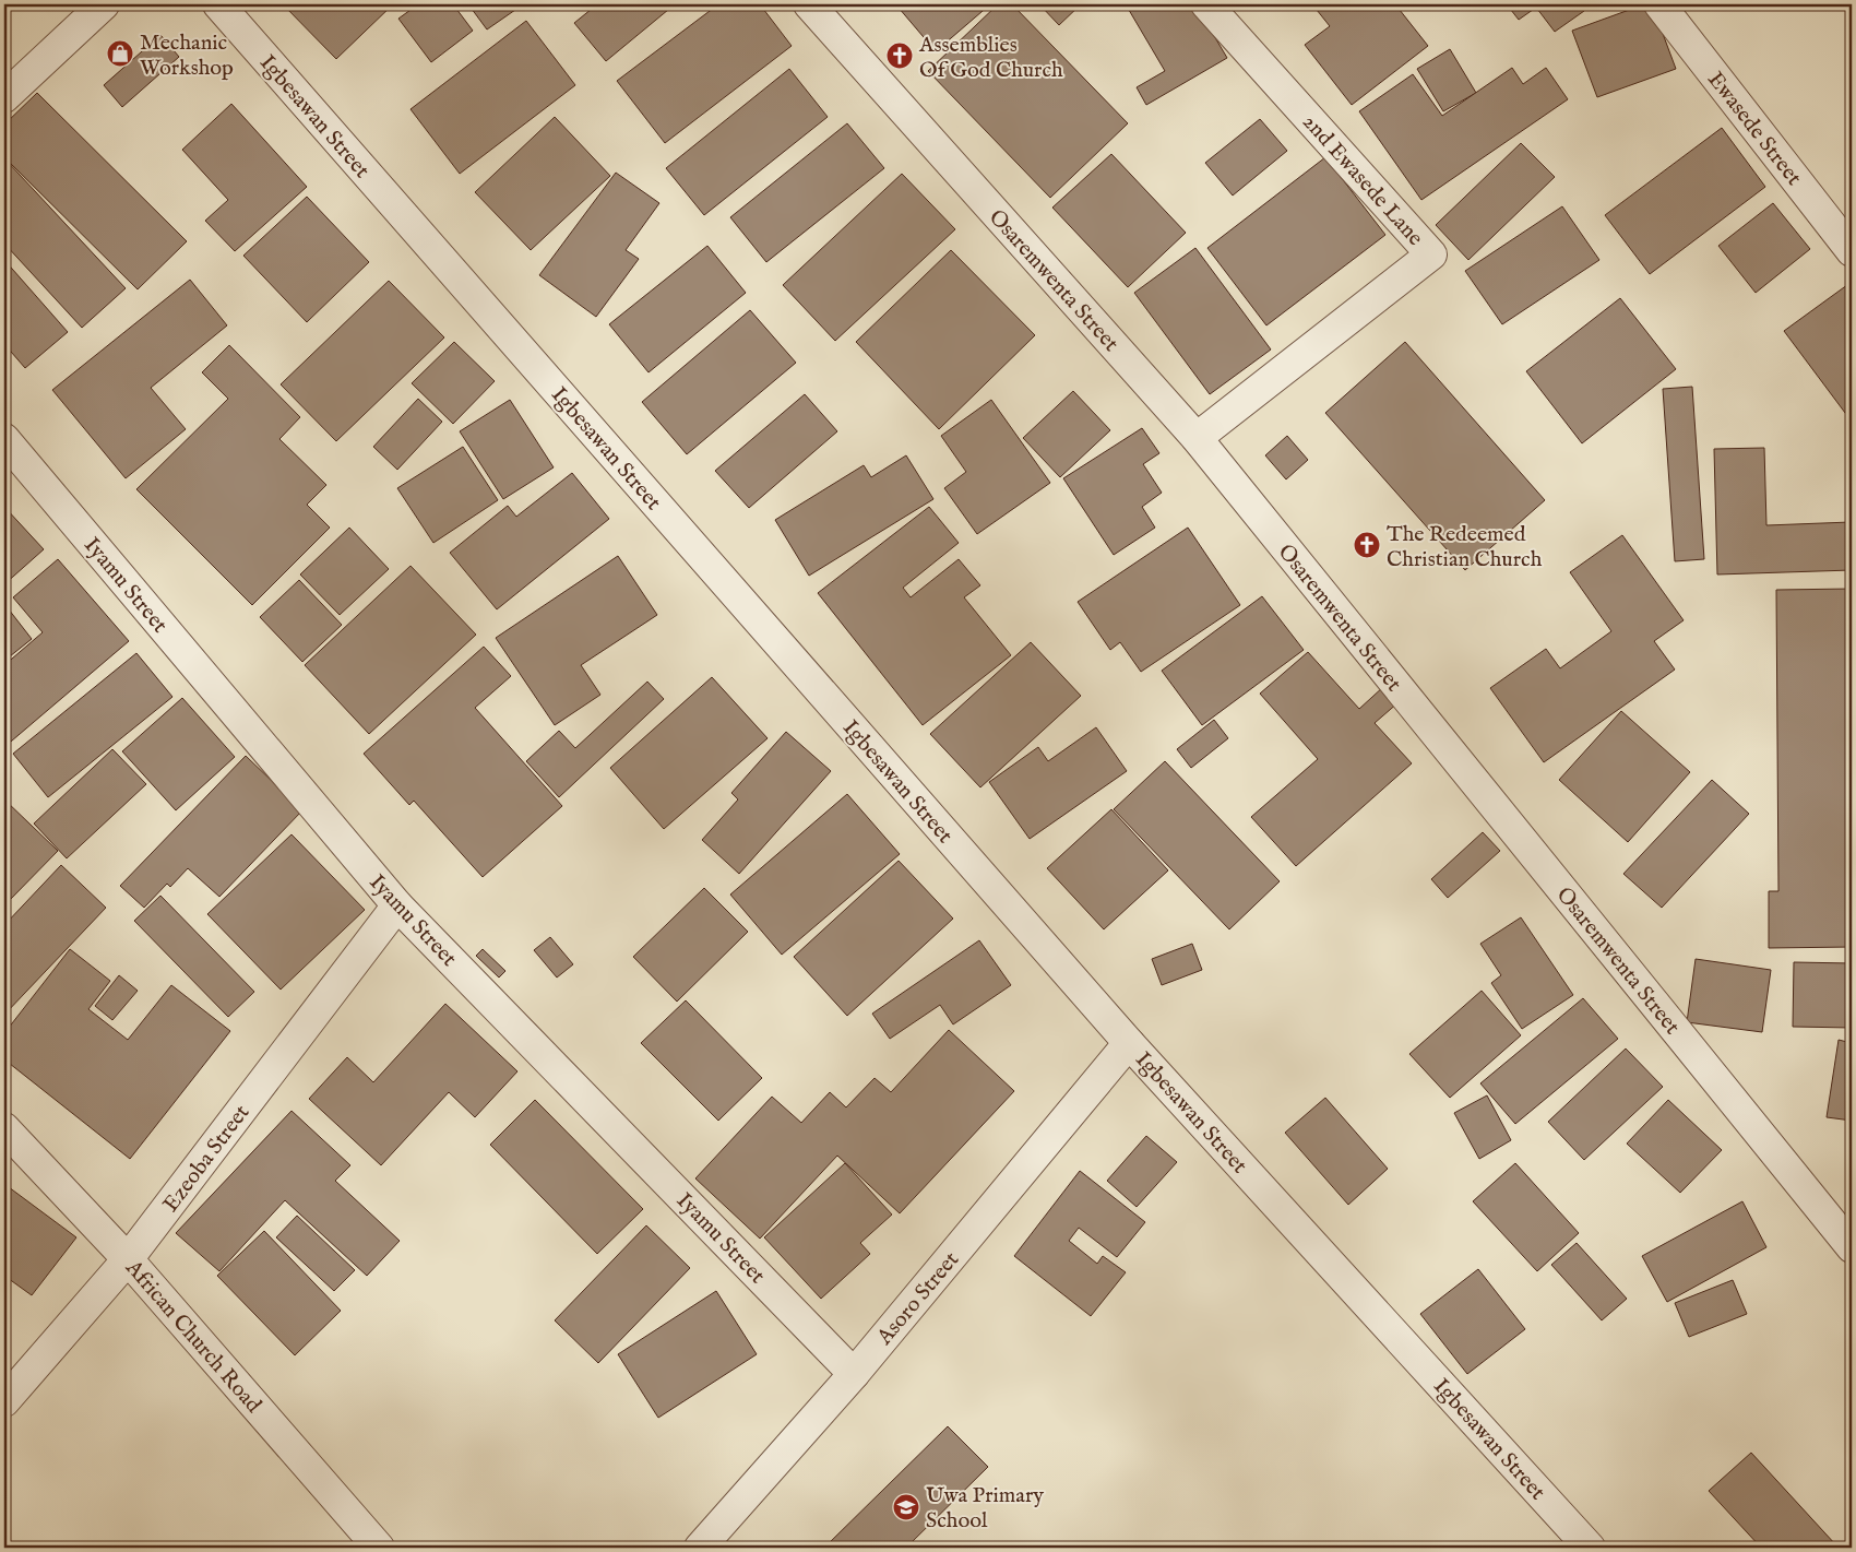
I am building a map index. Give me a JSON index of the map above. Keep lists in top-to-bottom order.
{
  "streets": {
    "street": [
      "Igbesawan Street",
      "Ewasede Street",
      "2nd Ewasede Lane",
      "Osaremwenta Street",
      "Iyamu Street",
      "Ezeoba Street",
      "Asoro Street",
      "African Church Road"
    ]
  },
  "crossings": [
    ["Igbesawan Street", "Asoro Street"],
    ["2nd Ewasede Lane", "Osaremwenta Street"],
    ["Iyamu Street", "Ezeoba Street"],
    ["Iyamu Street", "Asoro Street"],
    ["Ezeoba Street", "African Church Road"]
  ],
  "places": {
    "shop": ["Mechanic Workshop"],
    "church": ["Assemblies Of God Church", "The Redeemed Christian Church"],
    "school or university": ["Uwa Primary School"]
  }
}
